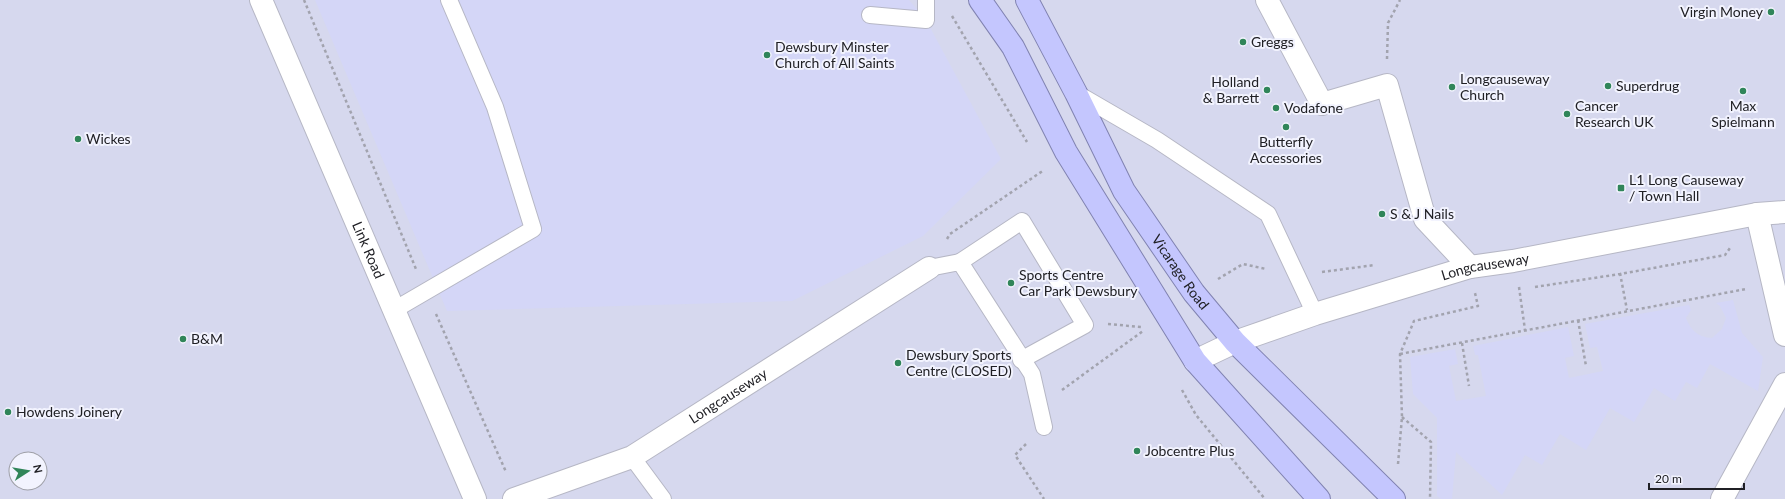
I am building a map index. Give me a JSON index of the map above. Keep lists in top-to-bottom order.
{
  "streets": {
    "highway": ["Vicarage Road"],
    "street": ["Link Road", "Longcauseway"]
  },
  "crossings": [
    ["Longcauseway", "Vicarage Road"]
  ],
  "places": {
    "other": [
      "Virgin Money",
      "Greggs",
      "Dewsbury Minster Church of All Saints",
      "Superdrug",
      "Longcauseway Church",
      "Holland & Barrett",
      "Max Spielmann",
      "Vodafone",
      "Cancer Research UK",
      "Butterfly Accessories",
      "Wickes",
      "S & J Nails",
      "Sports Centre Car Park Dewsbury",
      "B&M",
      "Dewsbury Sports Centre (CLOSED)",
      "Howdens Joinery",
      "Jobcentre Plus"
    ],
    "transit": ["L1 Long Causeway / Town Hall"]
  },
  "scale_bar": "20 m",
  "north": "right"
}
